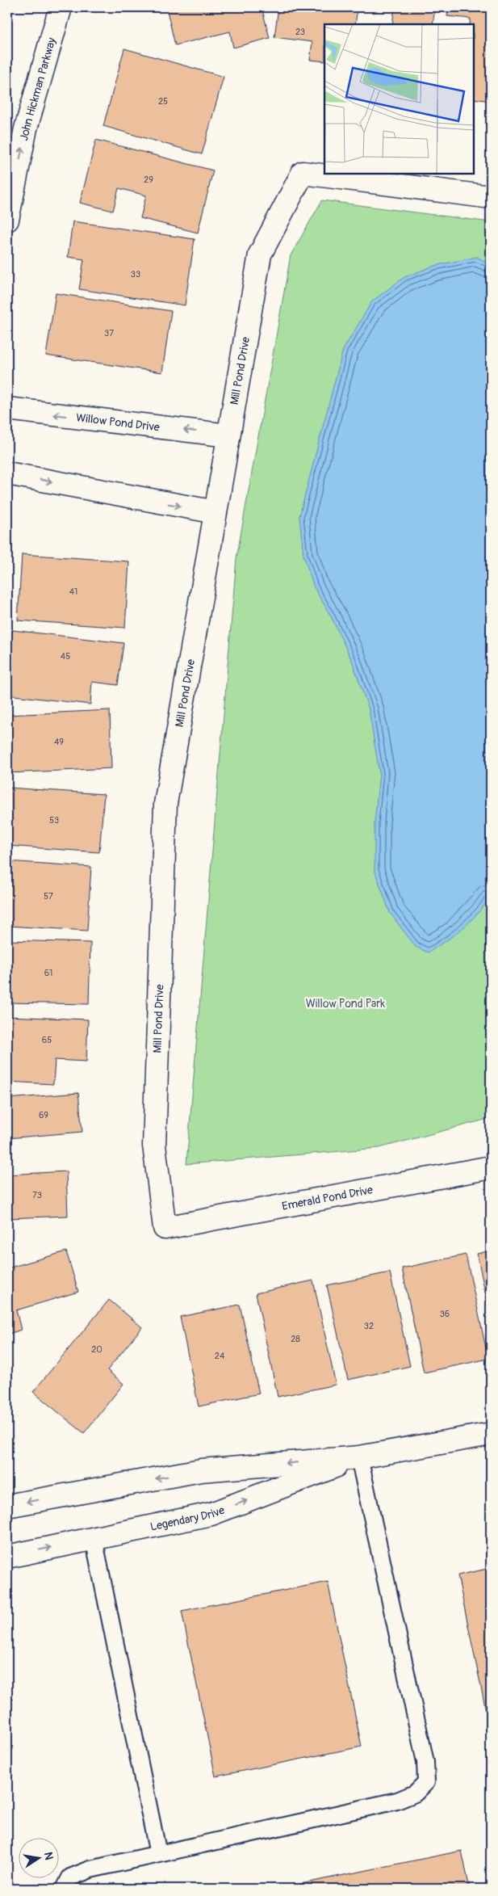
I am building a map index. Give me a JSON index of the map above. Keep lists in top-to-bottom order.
{
  "streets": {
    "street": [
      "John Hickman Parkway",
      "Mill Pond Drive",
      "Willow Pond Drive",
      "Emerald Pond Drive",
      "Legendary Drive"
    ]
  },
  "crossings": [
    ["Mill Pond Drive", "Willow Pond Drive"],
    ["Mill Pond Drive", "Emerald Pond Drive"]
  ],
  "one_way": ["John Hickman Parkway"],
  "parks": ["Willow Pond Park"],
  "house_numbers": [
    "23",
    "25",
    "29",
    "33",
    "37",
    "41",
    "45",
    "49",
    "53",
    "57",
    "61",
    "65",
    "69",
    "73",
    "36",
    "32",
    "28",
    "20",
    "24"
  ],
  "north": "right"
}
